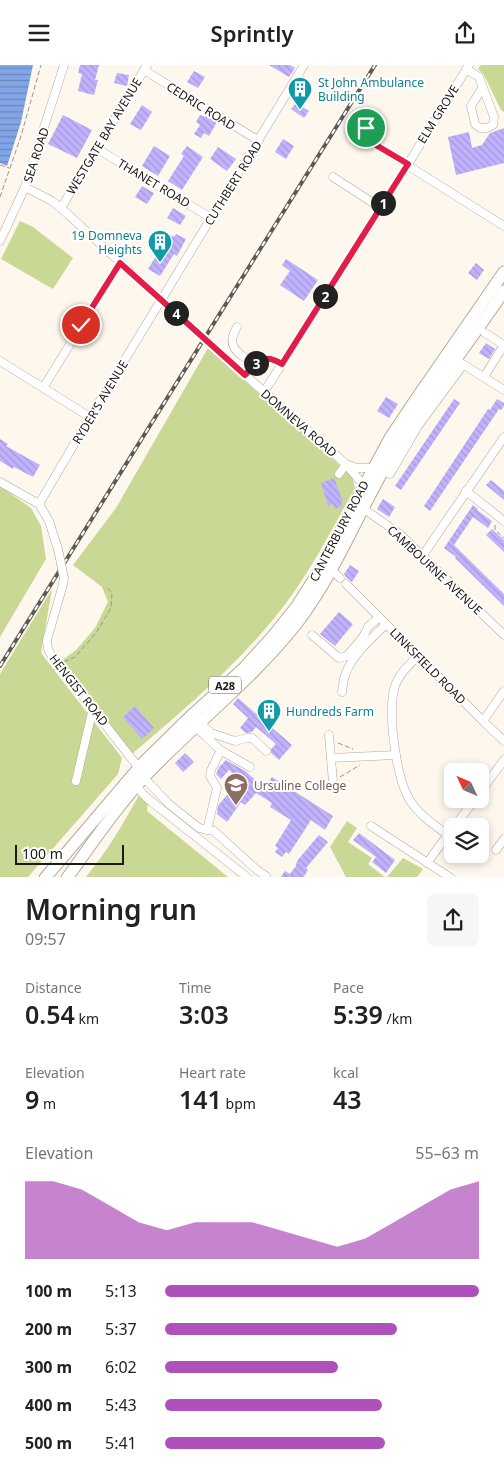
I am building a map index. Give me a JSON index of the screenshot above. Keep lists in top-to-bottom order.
{
  "streets": {
    "highway": ["CANTERBURY ROAD", "A28"],
    "street": [
      "CEDRIC ROAD",
      "ELM GROVE",
      "WESTGATE BAY AVENUE",
      "SEA ROAD",
      "THANET ROAD",
      "CUTHBERT ROAD",
      "RYDER'S AVENUE",
      "DOMNEVA ROAD",
      "CAMBOURNE AVENUE",
      "LINKSFIELD ROAD",
      "HENGIST ROAD"
    ]
  },
  "crossings": [
    ["CEDRIC ROAD", "WESTGATE BAY AVENUE"],
    ["CEDRIC ROAD", "CUTHBERT ROAD"],
    ["ELM GROVE", "DOMNEVA ROAD"],
    ["WESTGATE BAY AVENUE", "THANET ROAD"],
    ["WESTGATE BAY AVENUE", "DOMNEVA ROAD"],
    ["SEA ROAD", "DOMNEVA ROAD"],
    ["THANET ROAD", "CUTHBERT ROAD"],
    ["CUTHBERT ROAD", "RYDER'S AVENUE"],
    ["CUTHBERT ROAD", "DOMNEVA ROAD"],
    ["RYDER'S AVENUE", "DOMNEVA ROAD"],
    ["RYDER'S AVENUE", "HENGIST ROAD"],
    ["DOMNEVA ROAD", "CANTERBURY ROAD"],
    ["CANTERBURY ROAD", "CAMBOURNE AVENUE"],
    ["CANTERBURY ROAD", "LINKSFIELD ROAD"],
    ["CANTERBURY ROAD", "HENGIST ROAD"]
  ],
  "places": {
    "building": ["St John Ambulance Building", "19 Domneva Heights", "Hundreds Farm"],
    "school or university": ["Ursuline College"]
  },
  "scale_bar": "100 m",
  "north": "top left",
  "page": {
    "header": "Sprintly",
    "pins": [
      "1",
      "2",
      "4",
      "3"
    ],
    "scale": "100 m",
    "heading": ["Morning run", "09:57"],
    "stats": [
      ["Distance", "0.54 km"],
      ["Time", "3:03"],
      ["Pace", "5:39 /km"],
      ["Elevation", "9 m"],
      ["Heart rate", "141 bpm"],
      ["kcal", "43"]
    ],
    "chart": ["Elevation", "55–63 m"],
    "list": [
      {
        "name": "100 m",
        "note": "5:13"
      },
      {
        "name": "200 m",
        "note": "5:37"
      },
      {
        "name": "300 m",
        "note": "6:02"
      },
      {
        "name": "400 m",
        "note": "5:43"
      },
      {
        "name": "500 m",
        "note": "5:41"
      }
    ]
  }
}
